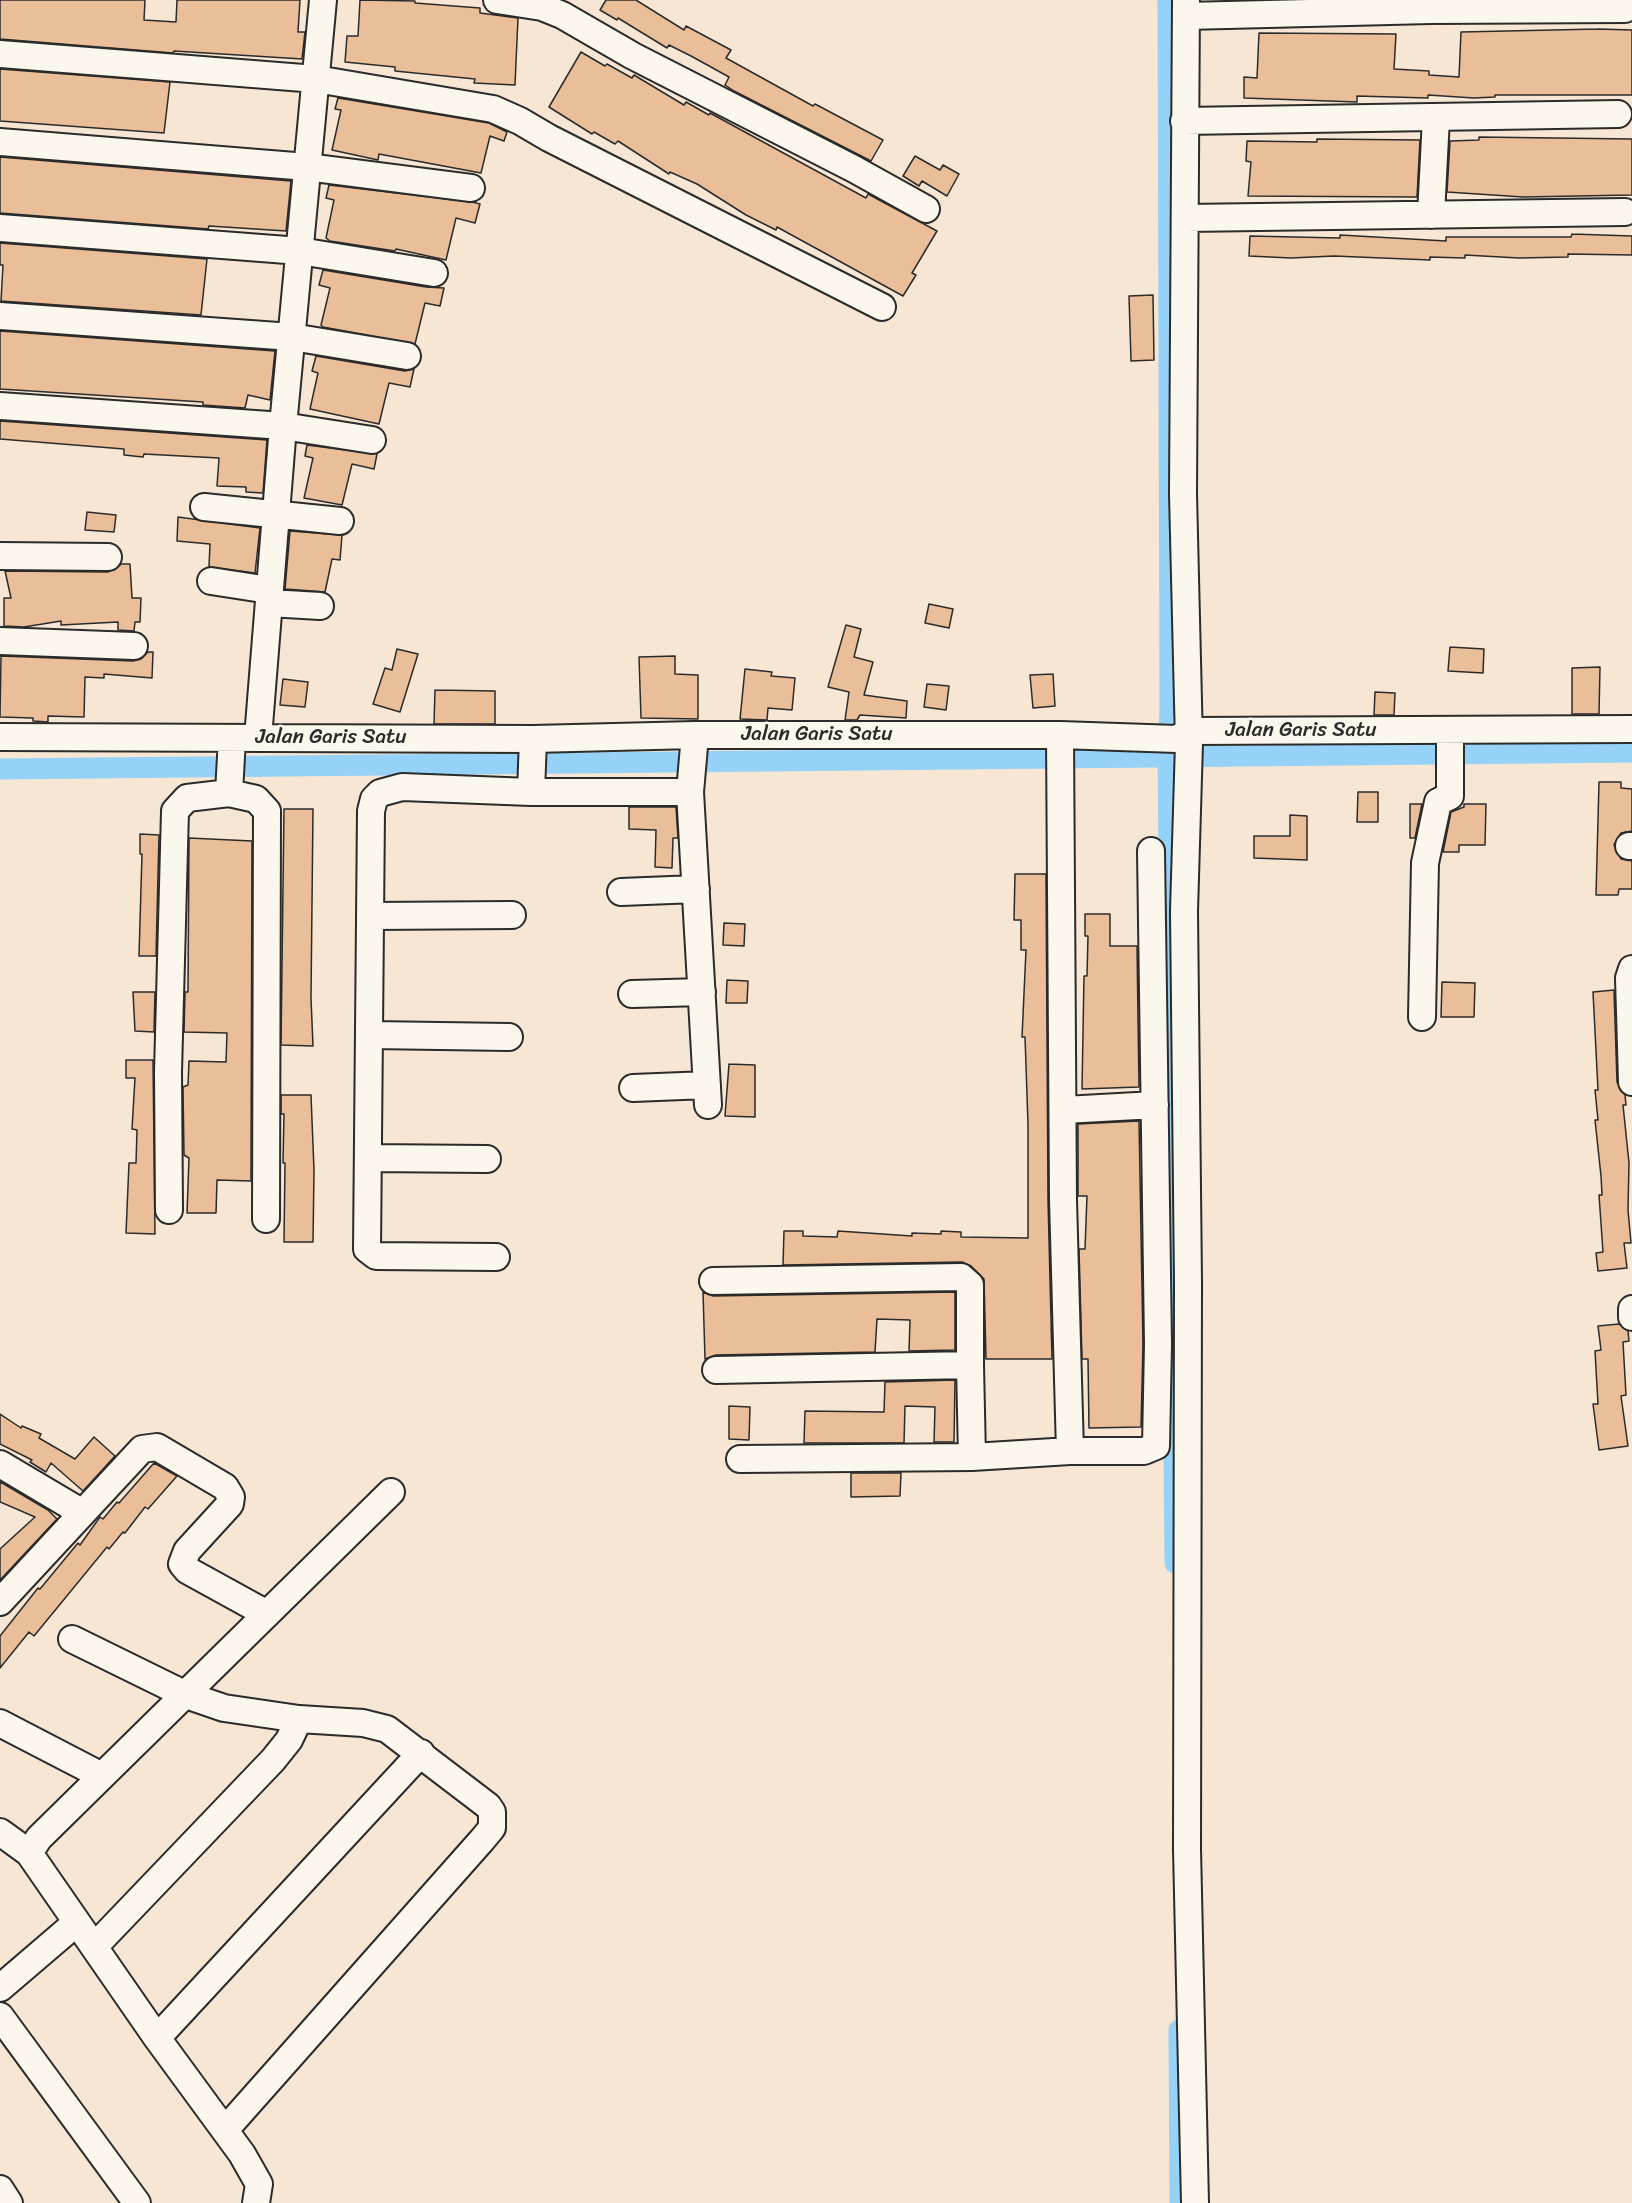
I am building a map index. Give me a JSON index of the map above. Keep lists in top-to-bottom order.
{
  "streets": {
    "street": ["Jalan Garis Satu"]
  }
}
